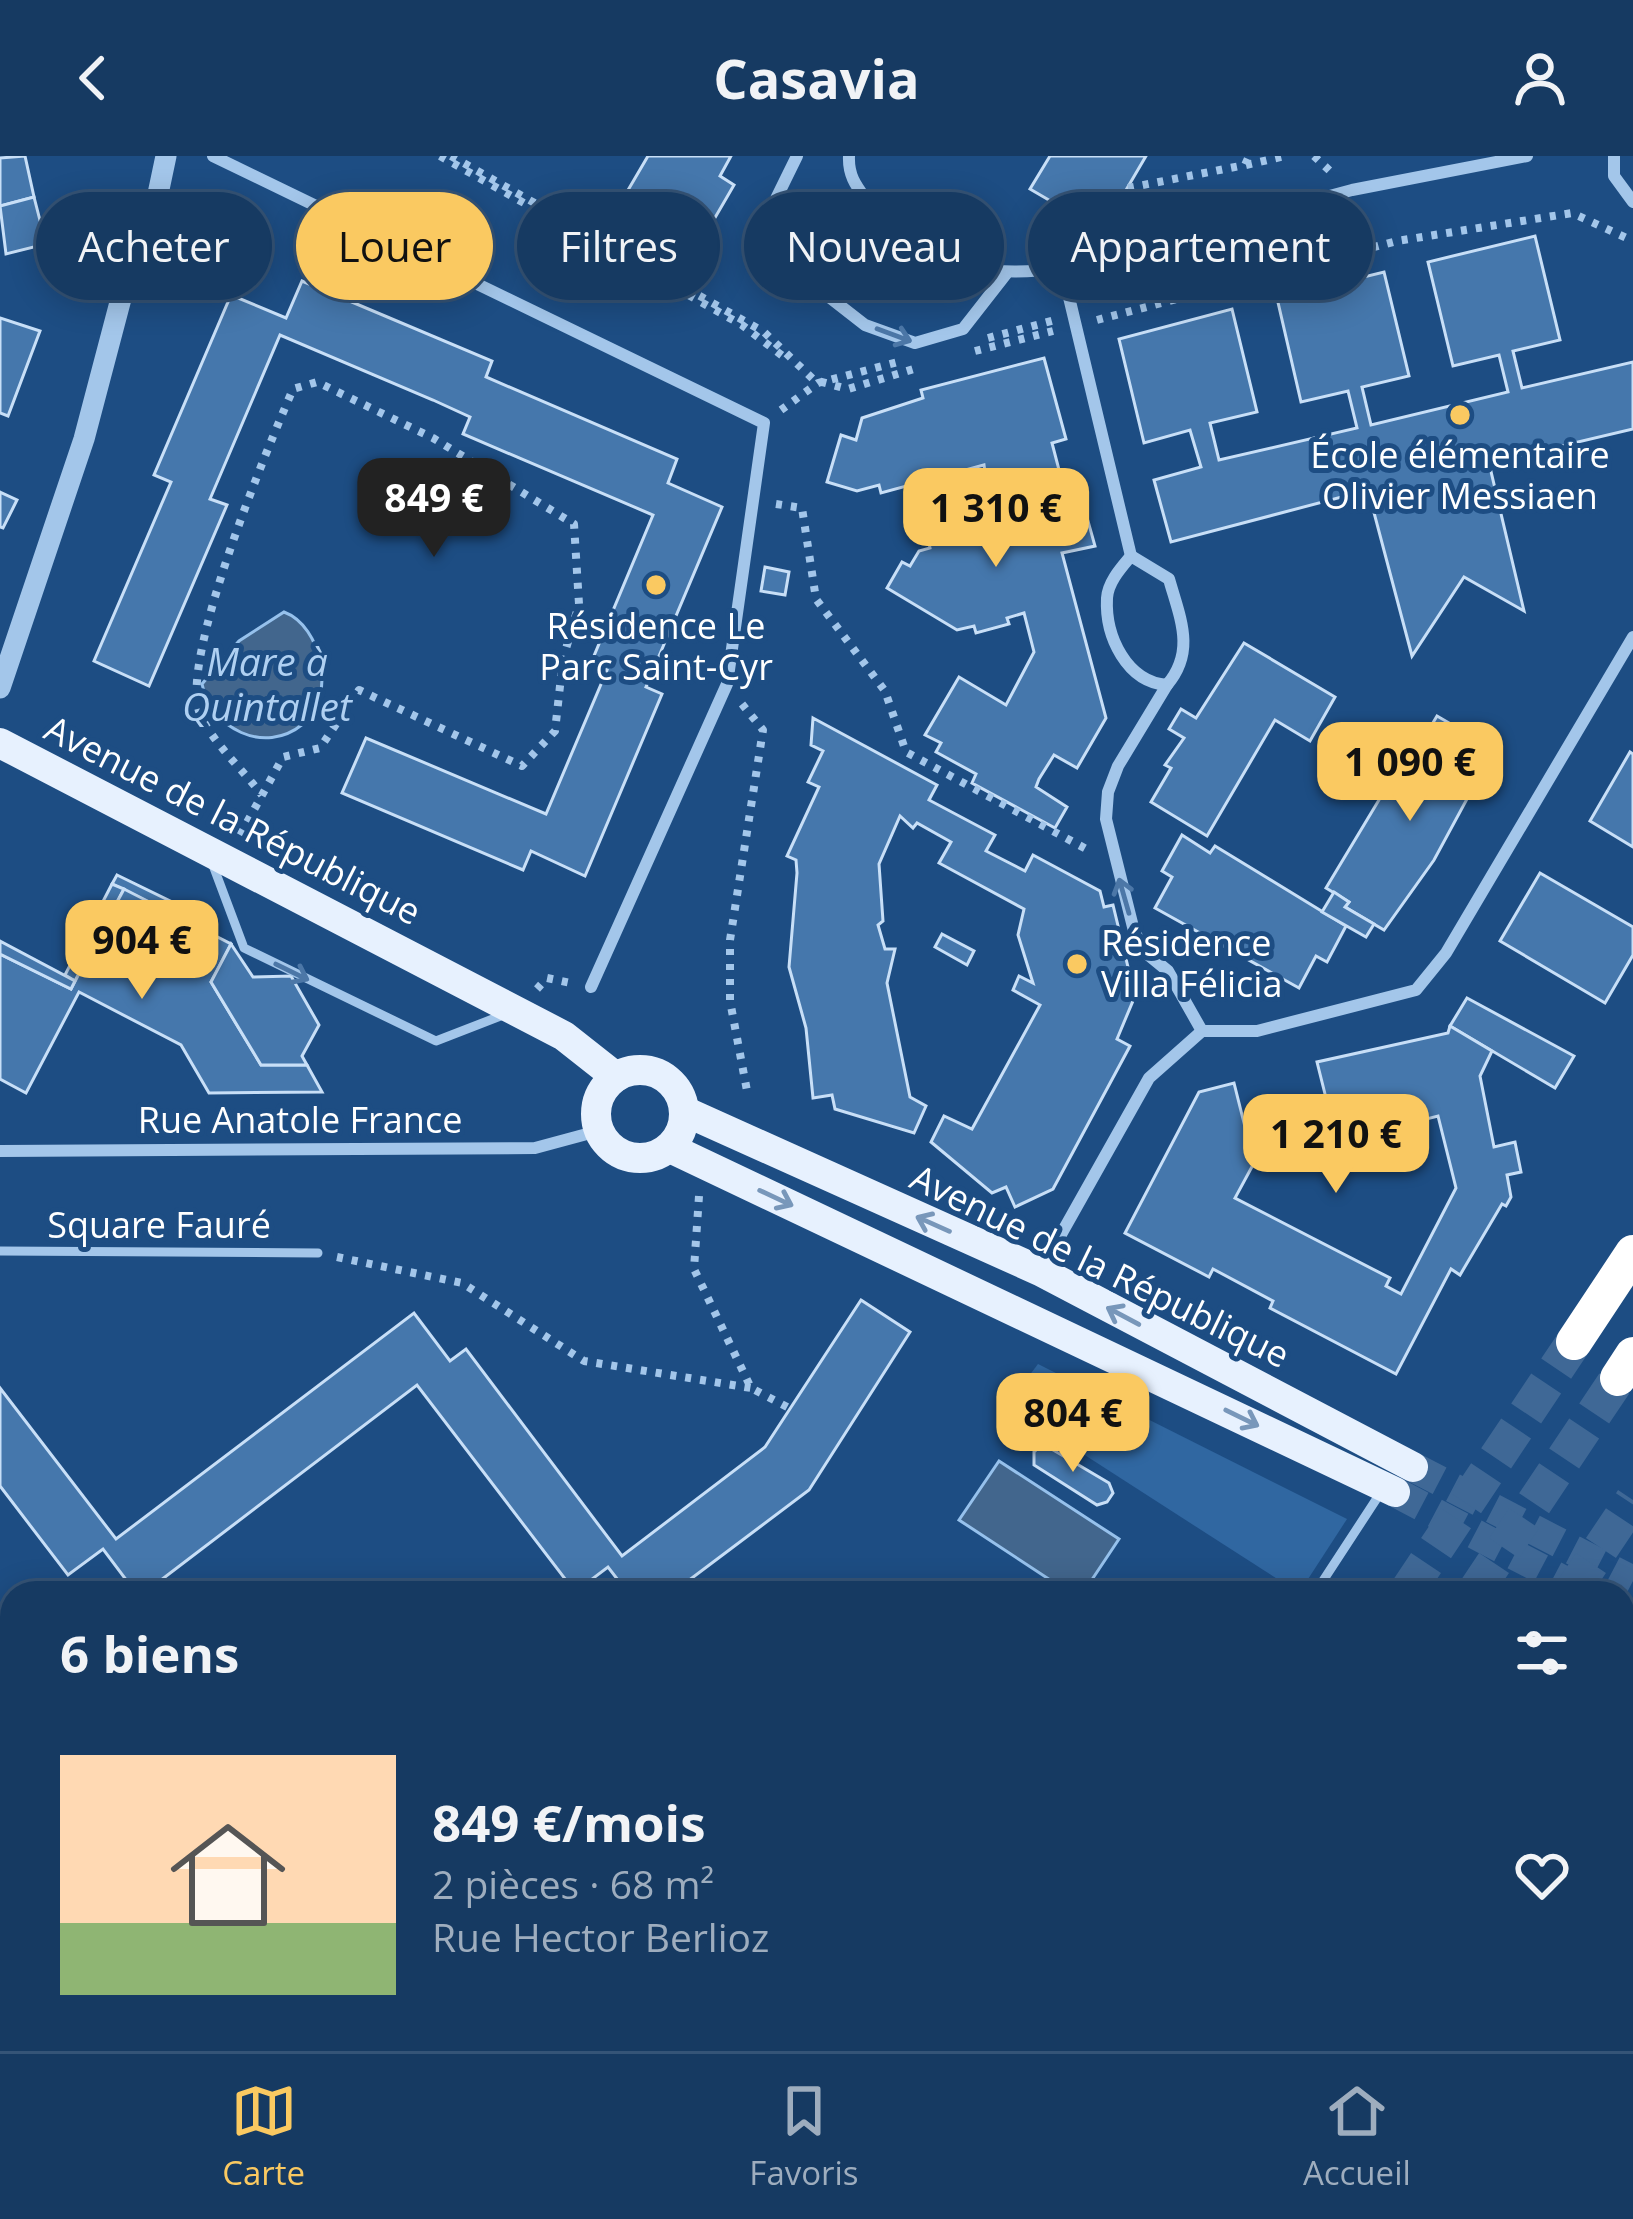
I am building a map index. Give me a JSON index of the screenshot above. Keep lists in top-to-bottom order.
{
  "streets": {
    "main road": ["Avenue de la République"],
    "street": ["Rue Anatole France"],
    "lane": ["Square Fauré"]
  },
  "crossings": [
    ["Avenue de la République", "Rue Anatole France"]
  ],
  "water": ["Mare à Quintallet"],
  "places": ["École élémentaire Olivier Messiaen", "Résidence Le Parc Saint-Cyr", "Résidence Villa Félicia"],
  "page": {
    "header": "Casavia",
    "chip": [
      "Acheter",
      "Louer",
      "Filtres",
      "Nouveau",
      "Appartement"
    ],
    "price": [
      "849 €",
      "1 310 €",
      "1 090 €",
      "904 €",
      "1 210 €",
      "804 €"
    ],
    "heading": "6 biens",
    "list": [
      {
        "name": "849 €/mois",
        "note": "2 pièces · 68 m² · Rue Hector Berlioz"
      }
    ],
    "tabs": ["Carte", "Favoris", "Accueil"]
  }
}
